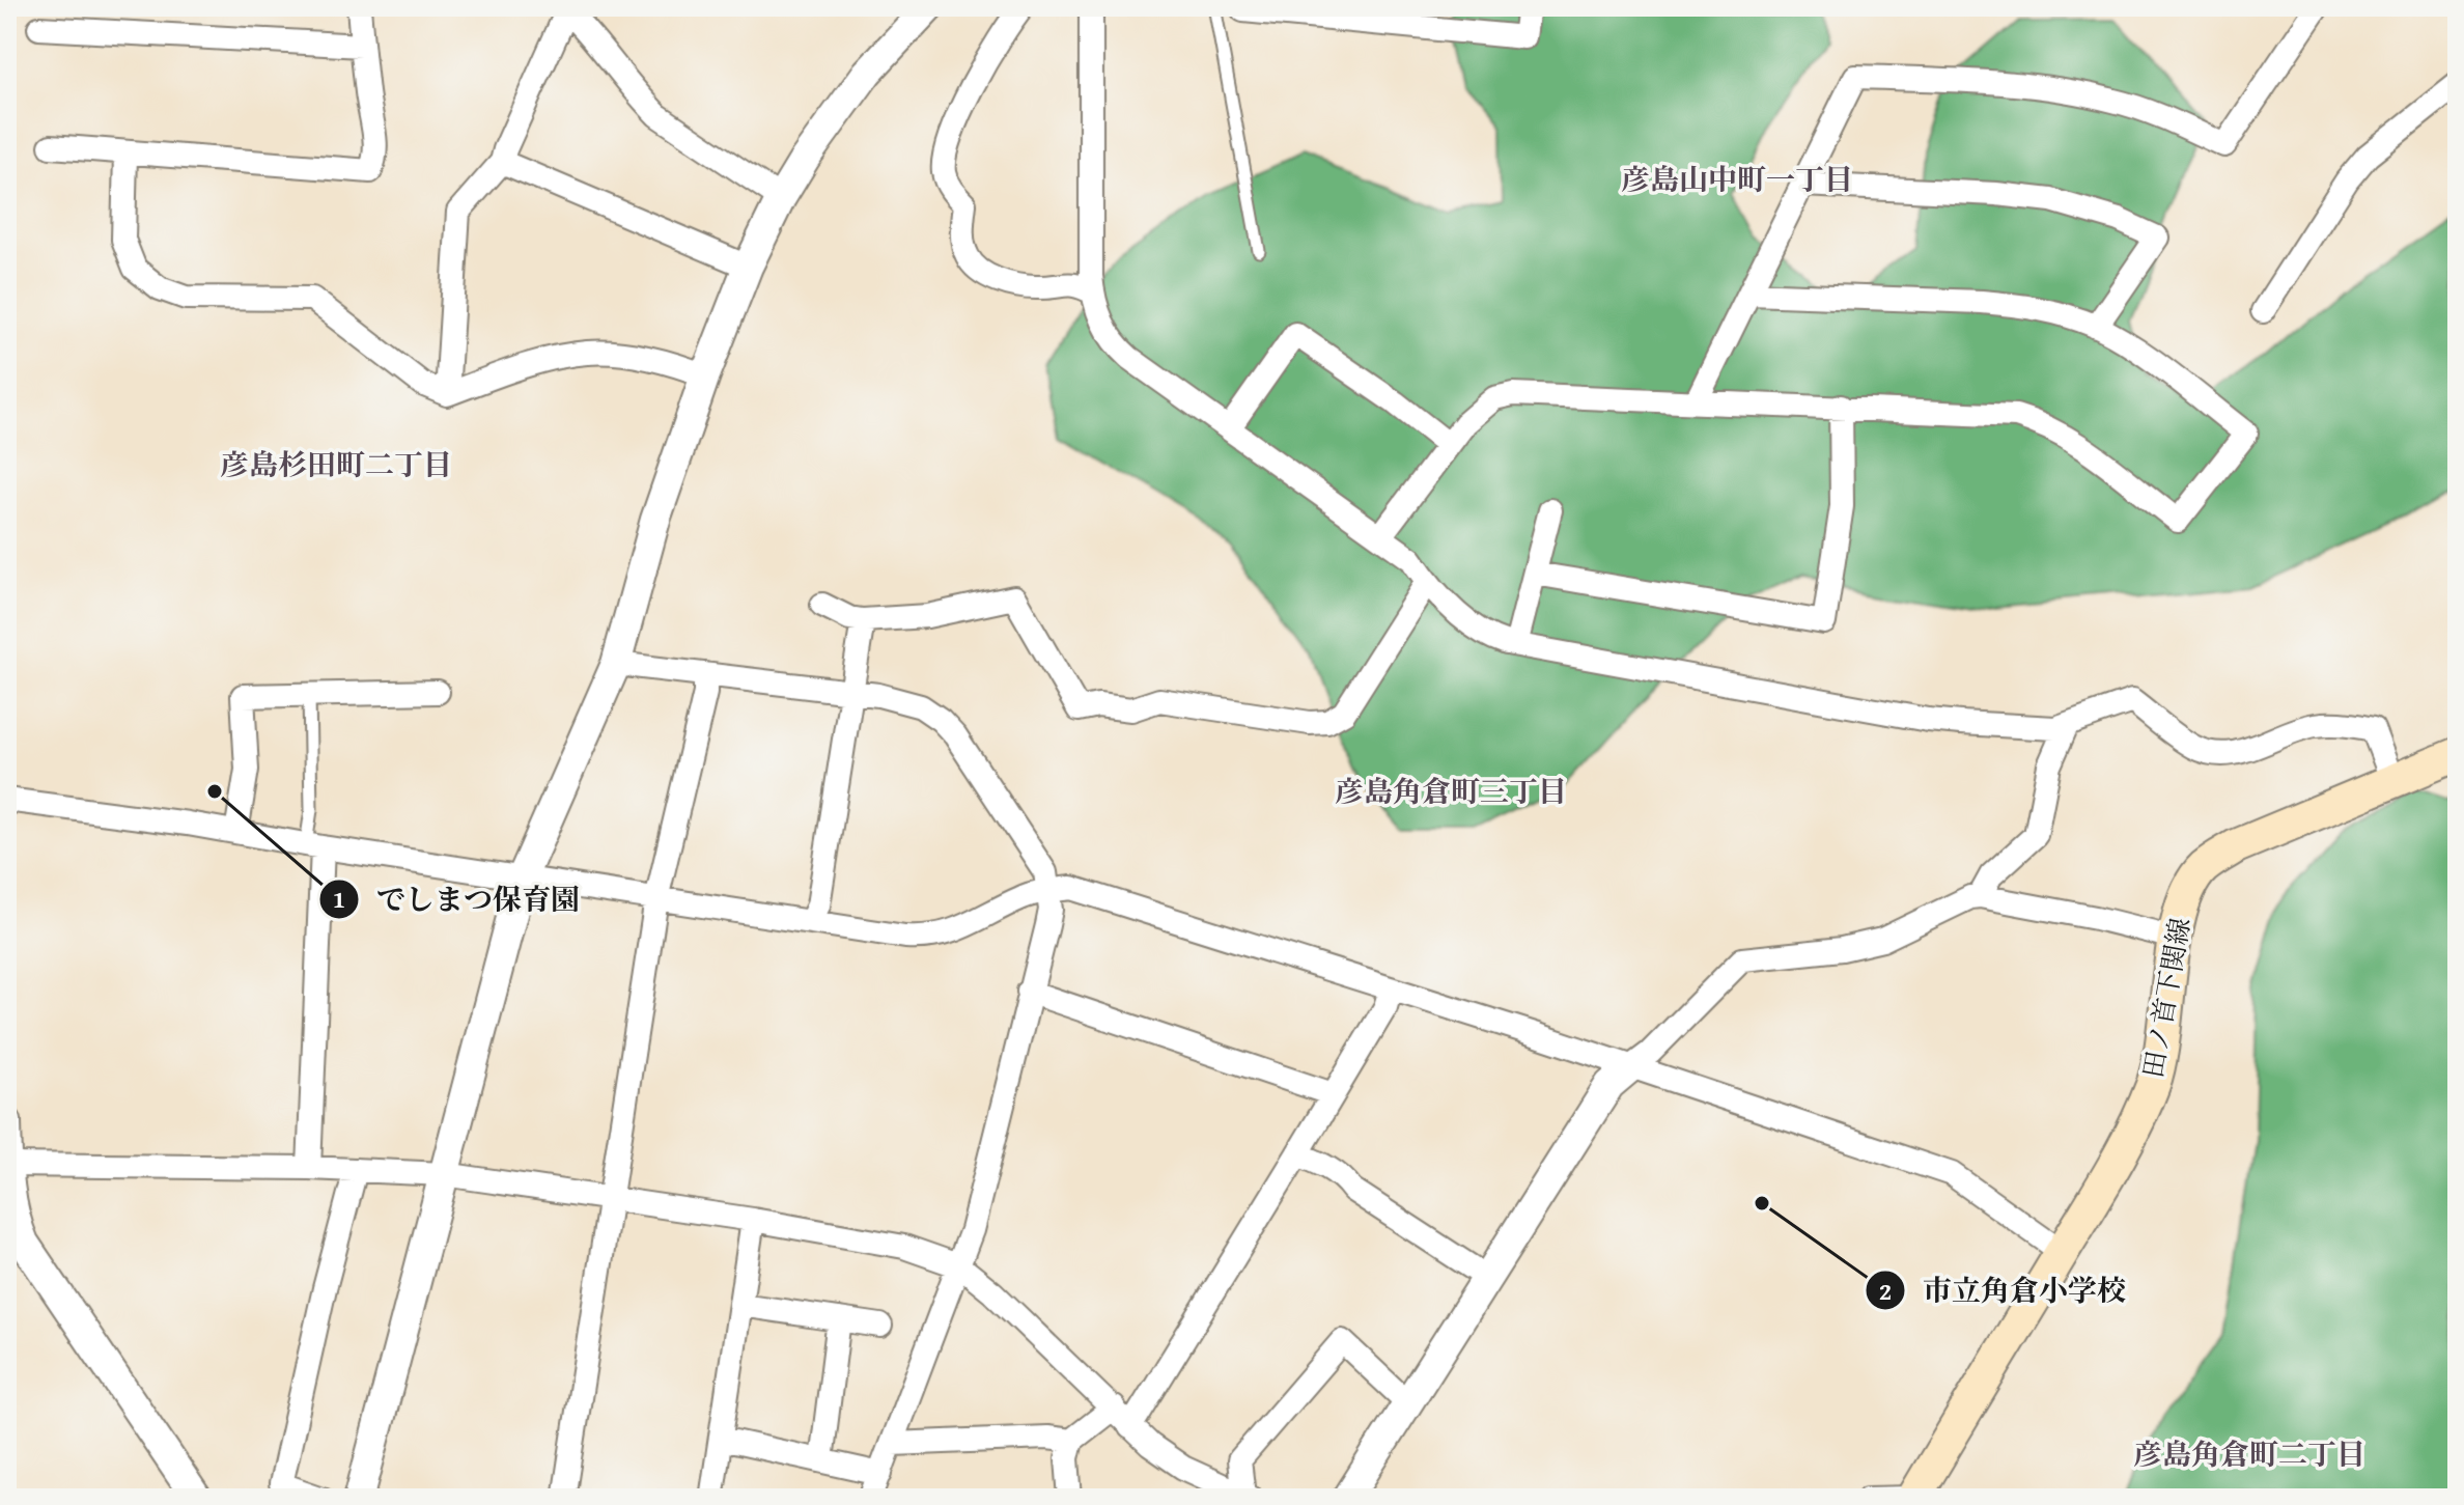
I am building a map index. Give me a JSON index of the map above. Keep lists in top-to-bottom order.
{
  "streets": {
    "main road": ["田ノ首下関線"]
  },
  "districts": [
    "彦島山中町一丁目",
    "彦島杉田町二丁目",
    "彦島角倉町三丁目",
    "彦島角倉町二丁目"
  ],
  "places": ["でしまつ保育園", "市立角倉小学校"]
}
